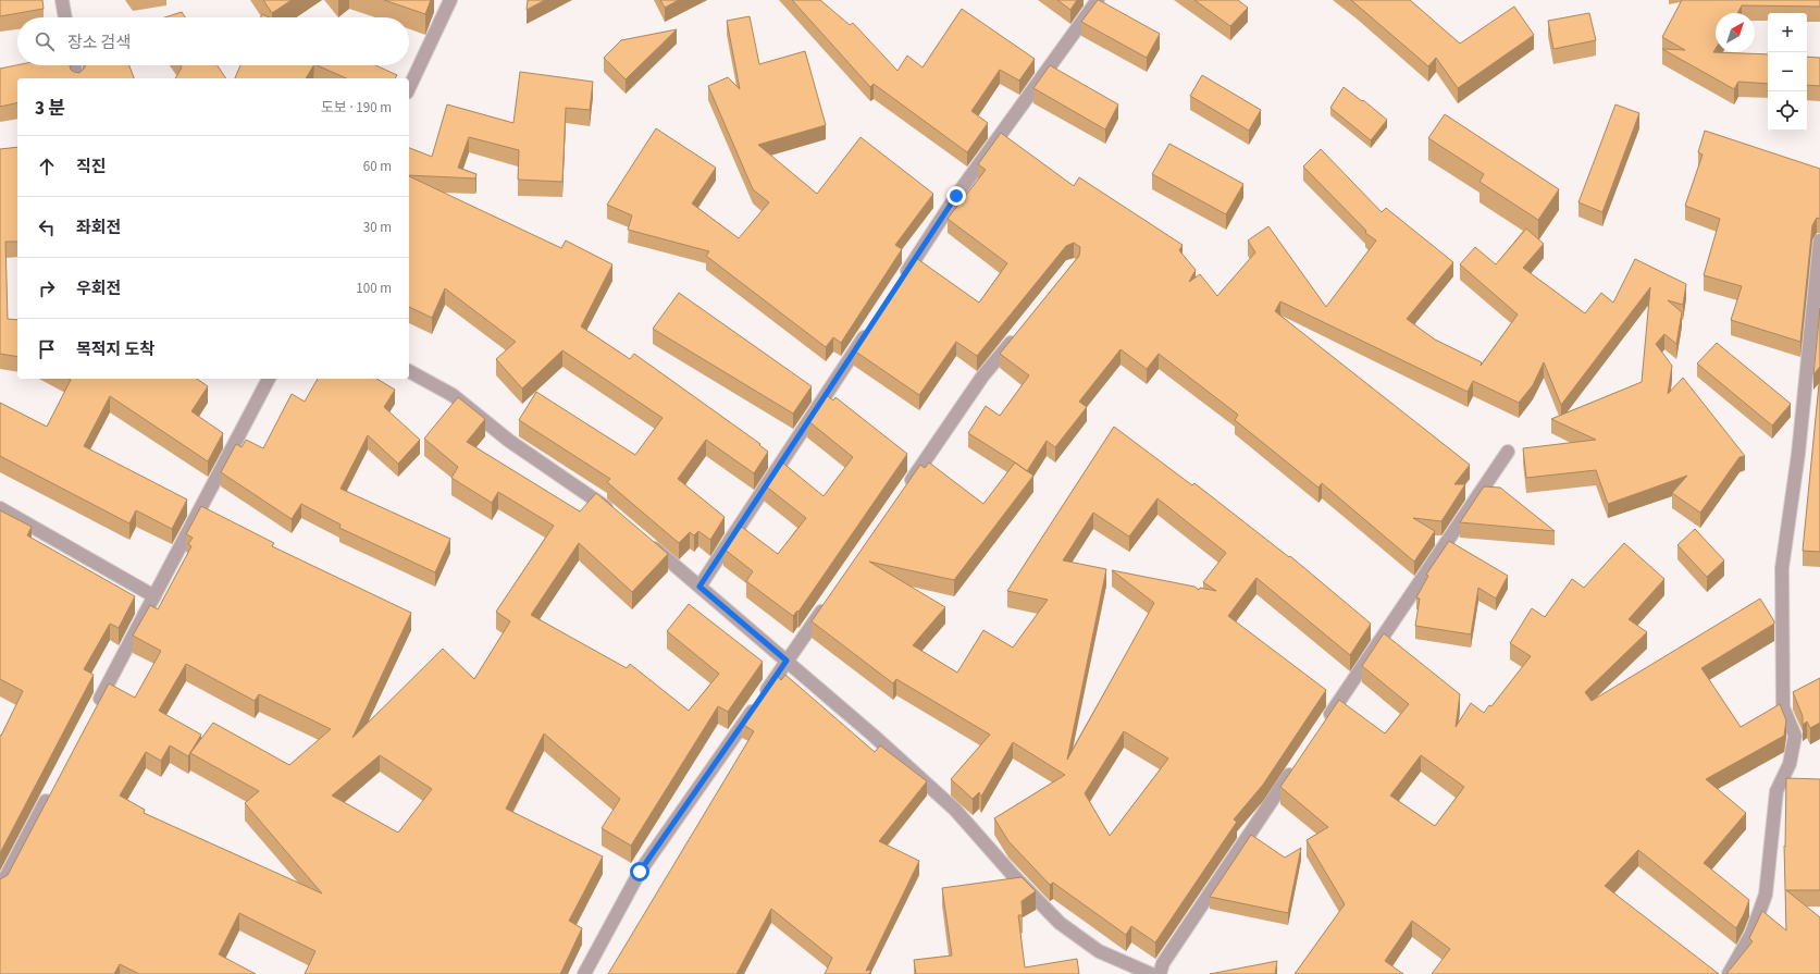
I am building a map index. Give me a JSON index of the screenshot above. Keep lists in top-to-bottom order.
{
  "north": "top right",
  "page": {
    "map_buttons": ["+", "−"],
    "search": "장소 검색",
    "heading": ["3 분", "도보 · 190 m"],
    "list": [
      ["직진", "60 m"],
      ["좌회전", "30 m"],
      ["우회전", "100 m"],
      "목적지 도착"
    ]
  }
}
